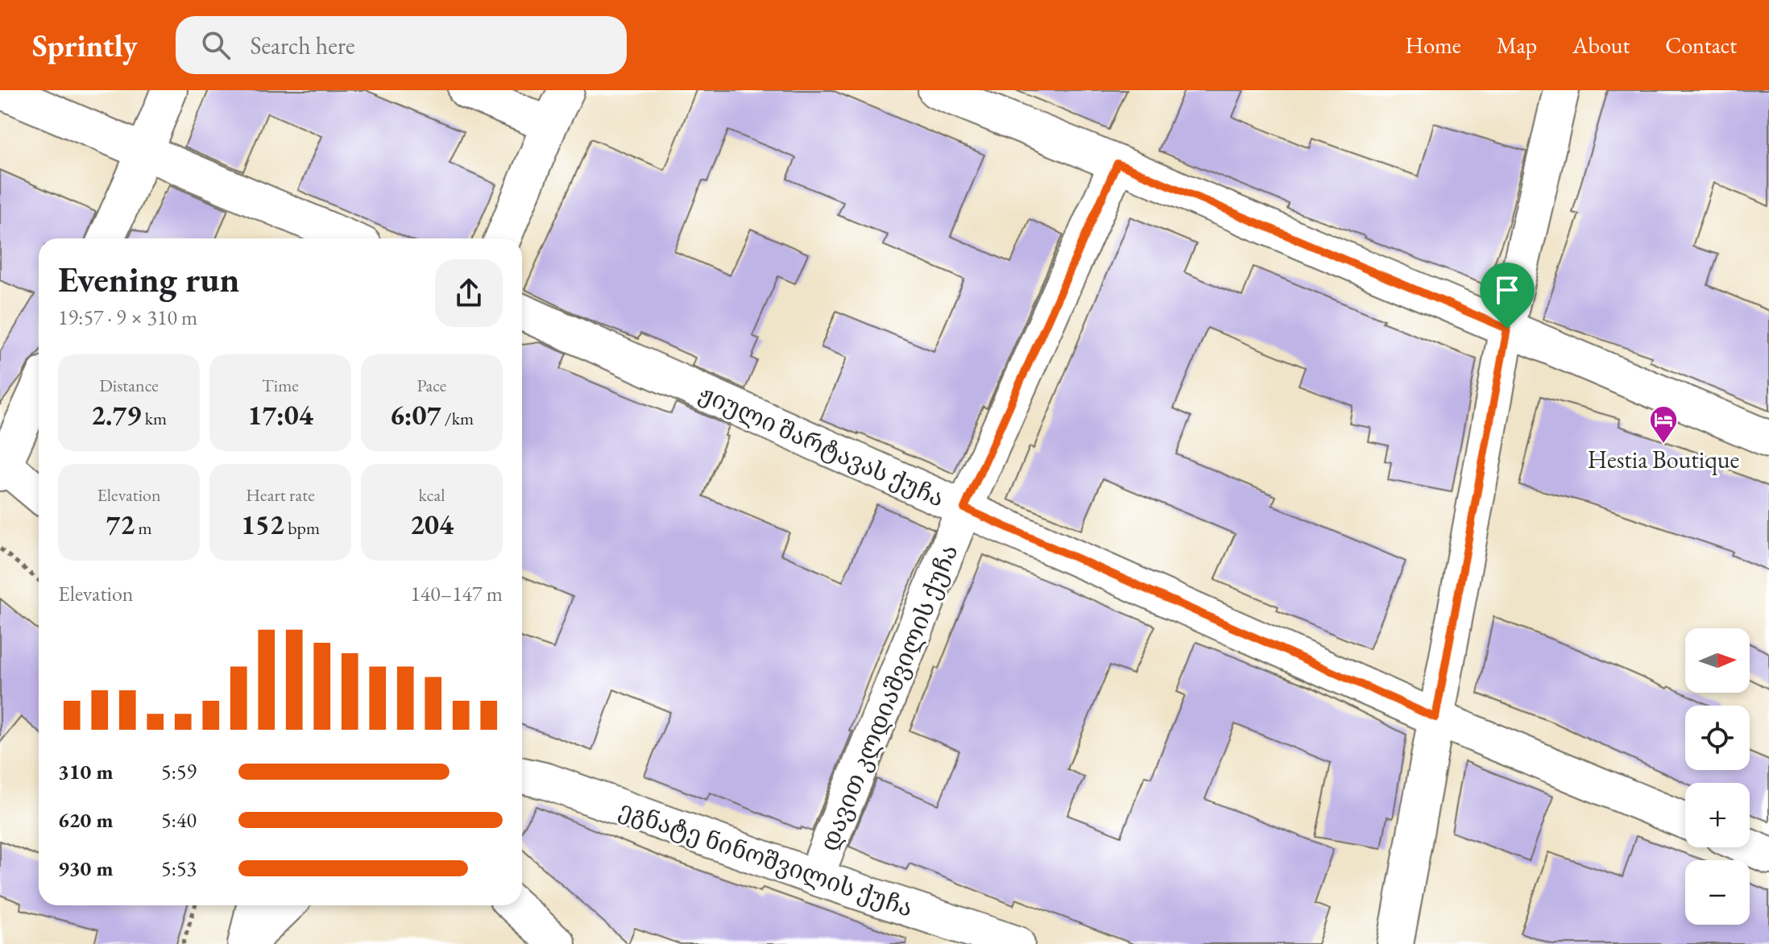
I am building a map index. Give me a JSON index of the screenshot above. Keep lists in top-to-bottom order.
{
  "streets": {
    "street": ["ჟიული შარტავას ქუჩა", "დავით კლდიაშვილის ქუჩა", "ეგნატე ნინოშვილის ქუჩა"]
  },
  "crossings": [
    ["ჟიული შარტავას ქუჩა", "დავით კლდიაშვილის ქუჩა"],
    ["დავით კლდიაშვილის ქუჩა", "ეგნატე ნინოშვილის ქუჩა"]
  ],
  "places": {
    "hotel": ["Hestia Boutique"]
  },
  "north": "right",
  "page": {
    "header": "Sprintly",
    "search": "Search here",
    "nav": [
      "Home",
      "Map",
      "About",
      "Contact"
    ],
    "heading": ["Evening run", "19:57 · 9 × 310 m"],
    "stats": [
      ["Distance", "2.79 km"],
      ["Time", "17:04"],
      ["Pace", "6:07 /km"],
      ["Elevation", "72 m"],
      ["Heart rate", "152 bpm"],
      ["kcal", "204"]
    ],
    "chart": ["Elevation", "140–147 m"],
    "map_buttons": ["+", "−"],
    "list": [
      {
        "name": "310 m",
        "note": "5:59"
      },
      {
        "name": "620 m",
        "note": "5:40"
      },
      {
        "name": "930 m",
        "note": "5:53"
      }
    ]
  }
}
